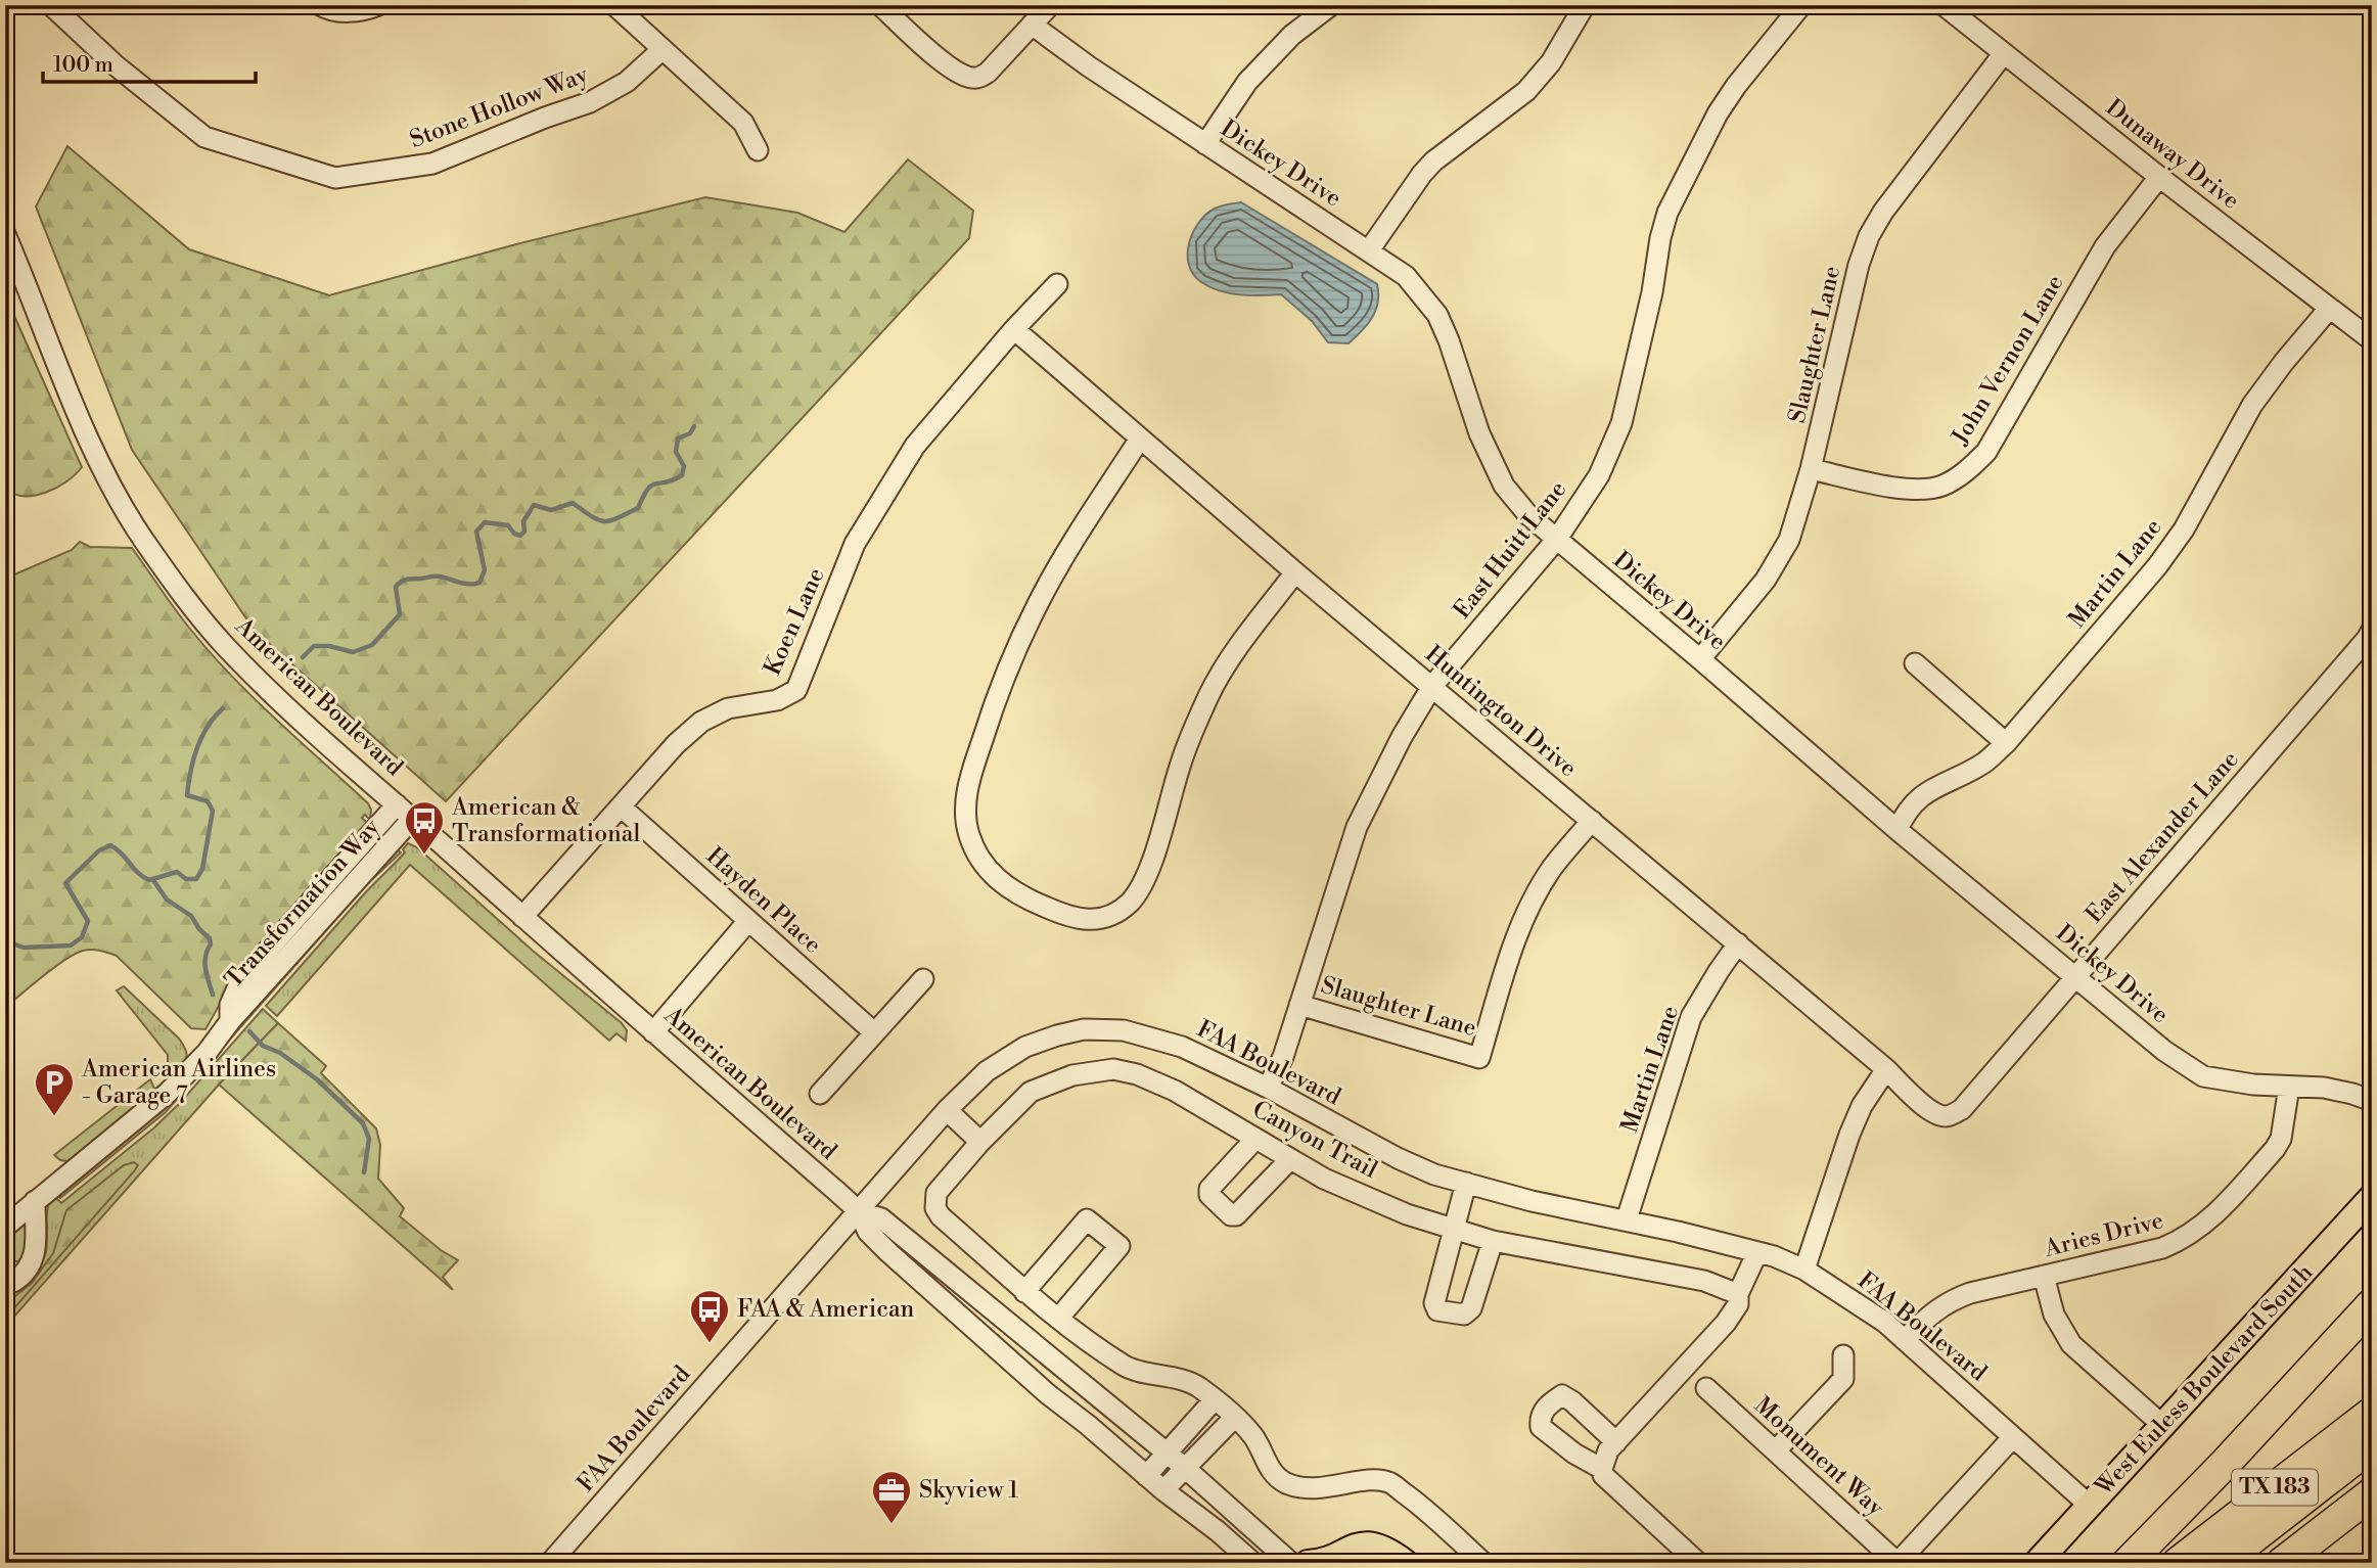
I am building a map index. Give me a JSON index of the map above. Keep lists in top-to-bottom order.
{
  "streets": {
    "highway": ["TX 183"],
    "main road": ["West Euless Boulevard South"],
    "street": [
      "Stone Hollow Way",
      "Dunaway Drive",
      "Dickey Drive",
      "Slaughter Lane",
      "John Vernon Lane",
      "East Huitt Lane",
      "Martin Lane",
      "Koen Lane",
      "American Boulevard",
      "Huntington Drive",
      "East Alexander Lane",
      "Hayden Place",
      "Transformation Way",
      "FAA Boulevard",
      "Canyon Trail",
      "Aries Drive",
      "Monument Way"
    ]
  },
  "crossings": [
    ["Dunaway Drive", "Slaughter Lane"],
    ["Dunaway Drive", "John Vernon Lane"],
    ["Dunaway Drive", "Martin Lane"],
    ["Dickey Drive", "Slaughter Lane"],
    ["Dickey Drive", "East Huitt Lane"],
    ["Dickey Drive", "Martin Lane"],
    ["Dickey Drive", "East Alexander Lane"],
    ["Dickey Drive", "Aries Drive"],
    ["Slaughter Lane", "John Vernon Lane"],
    ["Slaughter Lane", "East Huitt Lane"],
    ["Slaughter Lane", "Huntington Drive"],
    ["East Huitt Lane", "Huntington Drive"],
    ["East Huitt Lane", "FAA Boulevard"],
    ["Martin Lane", "Huntington Drive"],
    ["Martin Lane", "FAA Boulevard"],
    ["Koen Lane", "American Boulevard"],
    ["Koen Lane", "Huntington Drive"],
    ["Koen Lane", "Hayden Place"],
    ["American Boulevard", "Transformation Way"],
    ["American Boulevard", "FAA Boulevard"],
    ["Huntington Drive", "East Alexander Lane"],
    ["FAA Boulevard", "Aries Drive"],
    ["FAA Boulevard", "West Euless Boulevard South"]
  ],
  "places": {
    "bus stop": ["American & Transformational", "FAA & American"],
    "parking": ["American Airlines - Garage 7"],
    "office": ["Skyview 1"]
  },
  "scale_bar": "100 m"
}
